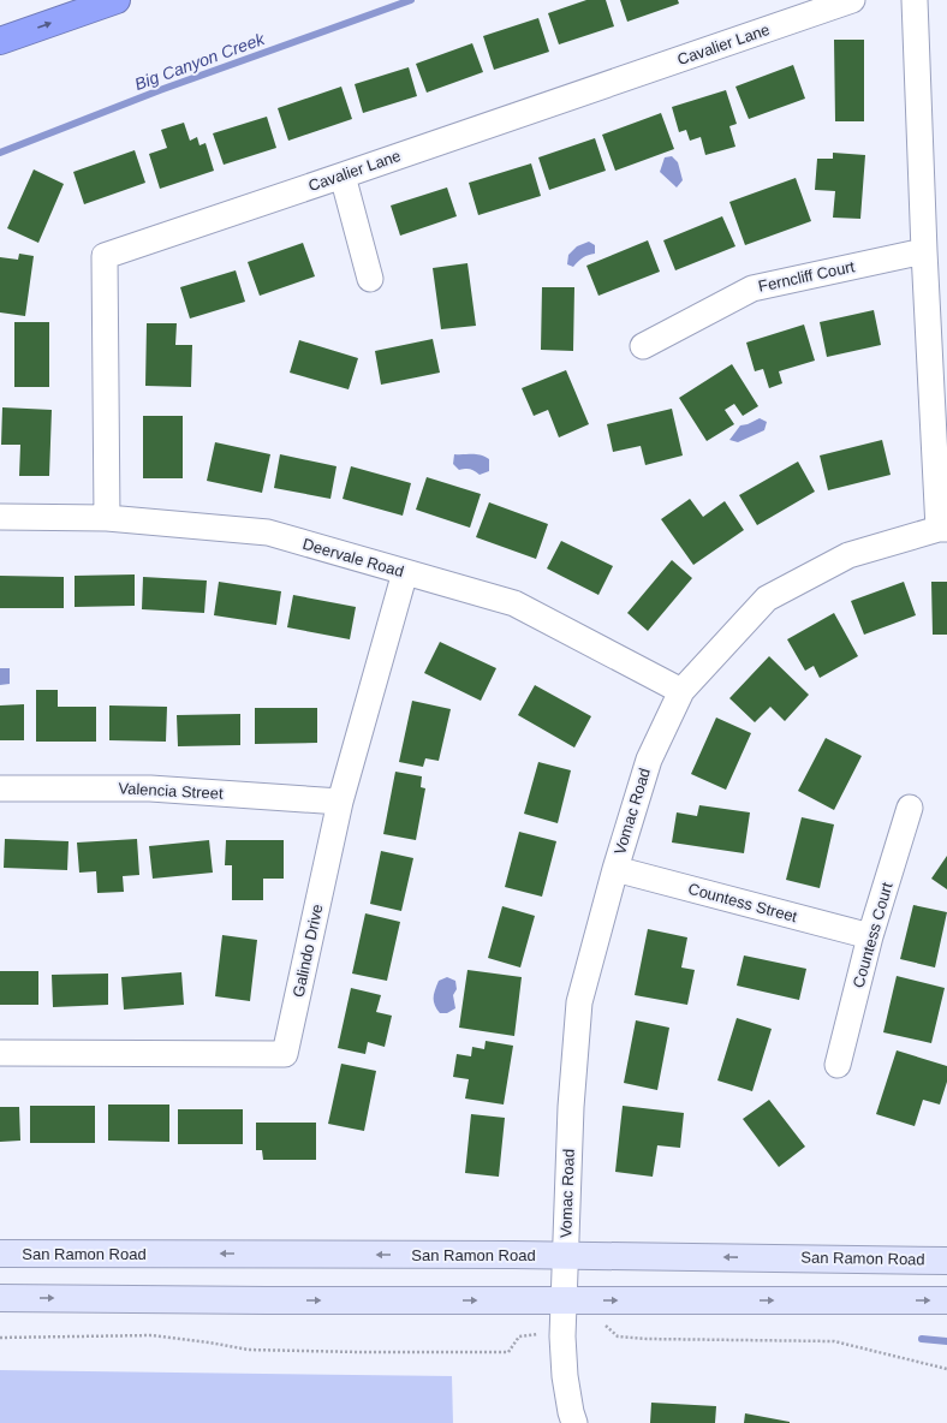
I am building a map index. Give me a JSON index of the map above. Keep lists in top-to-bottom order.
{
  "streets": {
    "main road": ["San Ramon Road"],
    "street": [
      "Cavalier Lane",
      "Ferncliff Court",
      "Deervale Road",
      "Valencia Street",
      "Vomac Road",
      "Countess Street",
      "Countess Court",
      "Galindo Drive"
    ]
  },
  "crossings": [
    ["Cavalier Lane", "Deervale Road"],
    ["Deervale Road", "Vomac Road"],
    ["Deervale Road", "Galindo Drive"],
    ["Valencia Street", "Galindo Drive"],
    ["Vomac Road", "Countess Street"],
    ["Vomac Road", "San Ramon Road"],
    ["Countess Street", "Countess Court"]
  ],
  "water": ["Big Canyon Creek"]
}
